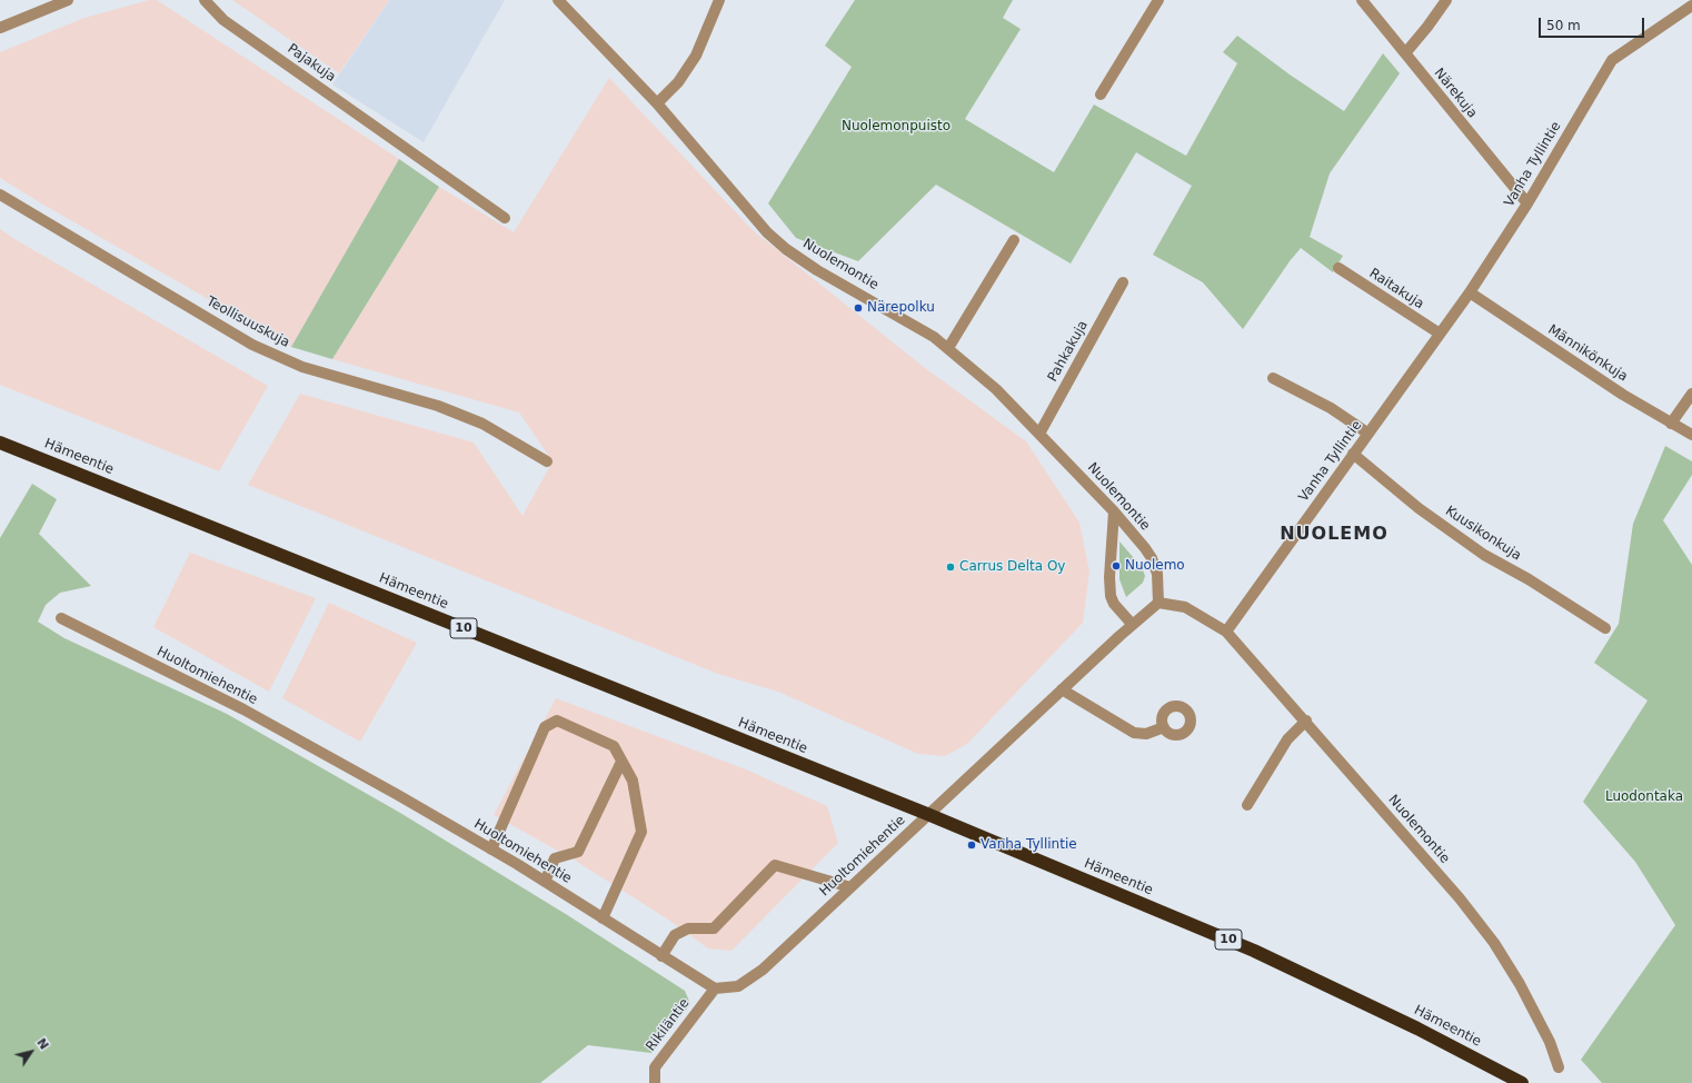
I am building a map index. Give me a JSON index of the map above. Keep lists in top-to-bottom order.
{
  "streets": {
    "highway": ["Hämeentie", "10"],
    "street": [
      "Pajakuja",
      "Närekuja",
      "Vanha Tyllintie",
      "Nuolemontie",
      "Raitakuja",
      "Teollisuuskuja",
      "Pahkakuja",
      "Männikönkuja",
      "Kuusikonkuja",
      "Huoltomiehentie",
      "Rikiläntie"
    ]
  },
  "crossings": [
    ["Närekuja", "Vanha Tyllintie"],
    ["Vanha Tyllintie", "Nuolemontie"],
    ["Vanha Tyllintie", "Raitakuja"],
    ["Vanha Tyllintie", "Männikönkuja"],
    ["Vanha Tyllintie", "Kuusikonkuja"],
    ["Nuolemontie", "Pahkakuja"],
    ["Hämeentie", "Huoltomiehentie"],
    ["Huoltomiehentie", "Rikiläntie"]
  ],
  "districts": ["NUOLEMO"],
  "parks": ["Nuolemonpuisto", "Luodontaka"],
  "places": [
    "Närepolku",
    "Nuolemo",
    "Carrus Delta Oy",
    "Vanha Tyllintie"
  ],
  "scale_bar": "50 m",
  "north": "top right"
}
